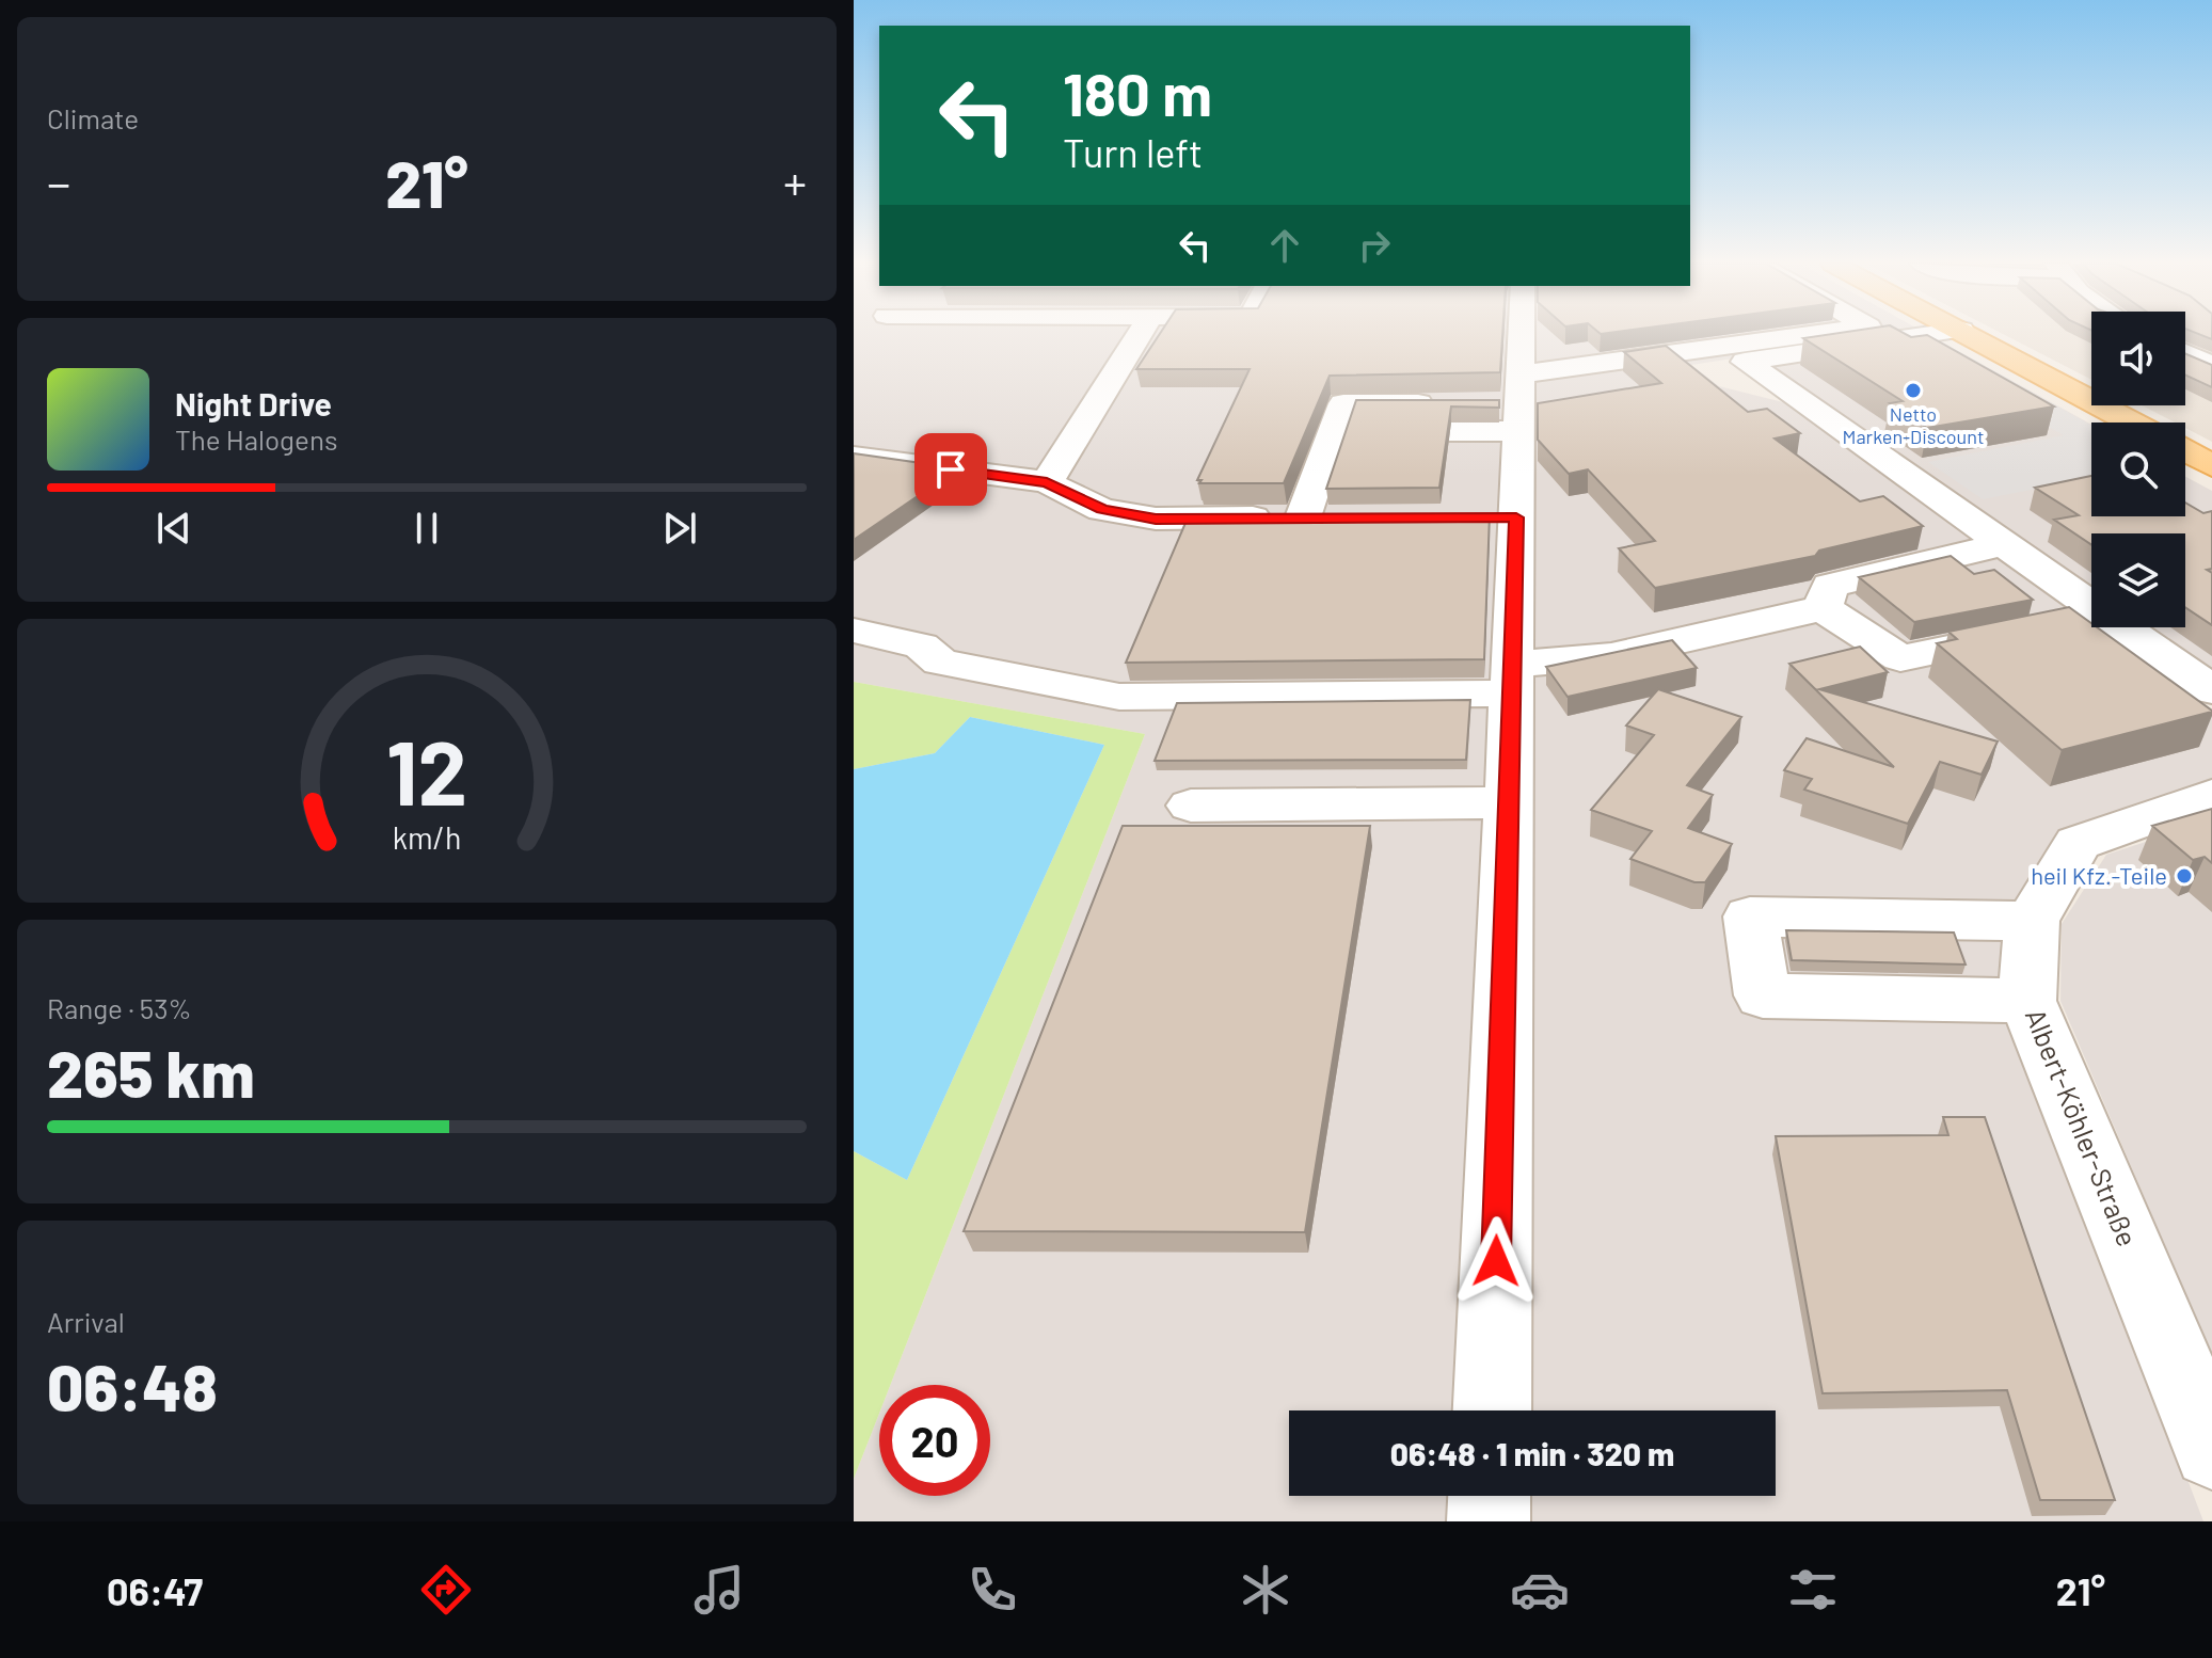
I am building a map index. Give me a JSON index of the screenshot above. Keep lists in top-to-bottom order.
{
  "streets": {
    "street": ["Albert-Köhler-Straße"]
  },
  "places": ["Netto Marken-Discount", "heil Kfz.-Teile"],
  "page": {
    "tile": [
      "Climate",
      ["Range · 53%", "265 km"],
      ["Arrival", "06:48"]
    ],
    "turn": ["180 m", "Turn left"],
    "heat": ["−", "21°", "+"],
    "song": ["Night Drive", "The Halogens"],
    "limit": "20",
    "trip": "06:48 · 1 min · 320 m",
    "tabs": ["06:47", "21°"],
    "gauge": ["12", "km/h"]
  }
}
